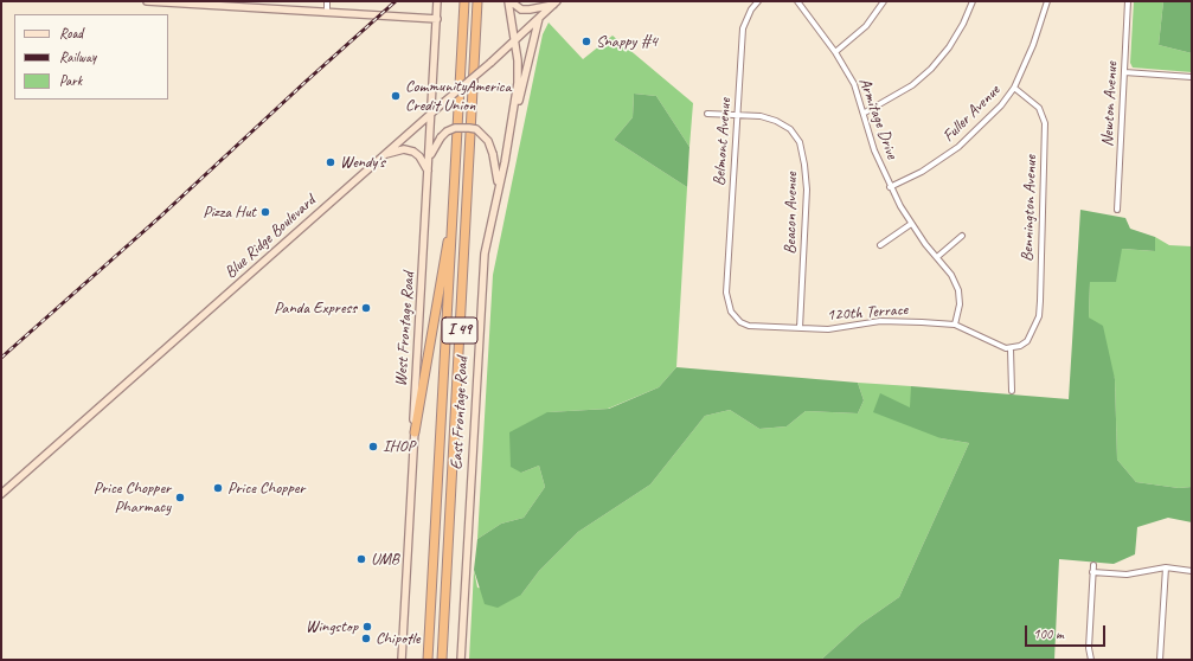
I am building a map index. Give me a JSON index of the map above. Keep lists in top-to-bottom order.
{
  "streets": {
    "highway": ["I 49"],
    "street": [
      "Newton Avenue",
      "Fuller Avenue",
      "Armitage Drive",
      "Belmont Avenue",
      "Bennington Avenue",
      "Beacon Avenue",
      "Blue Ridge Boulevard",
      "120th Terrace",
      "West Frontage Road",
      "East Frontage Road"
    ]
  },
  "crossings": [
    ["Fuller Avenue", "Armitage Drive"],
    ["Fuller Avenue", "Bennington Avenue"],
    ["Armitage Drive", "120th Terrace"],
    ["Belmont Avenue", "Beacon Avenue"],
    ["Belmont Avenue", "120th Terrace"],
    ["Bennington Avenue", "120th Terrace"],
    ["Beacon Avenue", "120th Terrace"],
    ["Blue Ridge Boulevard", "West Frontage Road"],
    ["Blue Ridge Boulevard", "East Frontage Road"]
  ],
  "places": [
    "Snappy #4",
    "CommunityAmerica Credit Union",
    "Wendy's",
    "Pizza Hut",
    "Panda Express",
    "IHOP",
    "Price Chopper",
    "Price Chopper Pharmacy",
    "UMB",
    "Wingstop",
    "Chipotle"
  ],
  "legend": ["Road", "Railway", "Park"],
  "scale_bar": "100 m"
}
